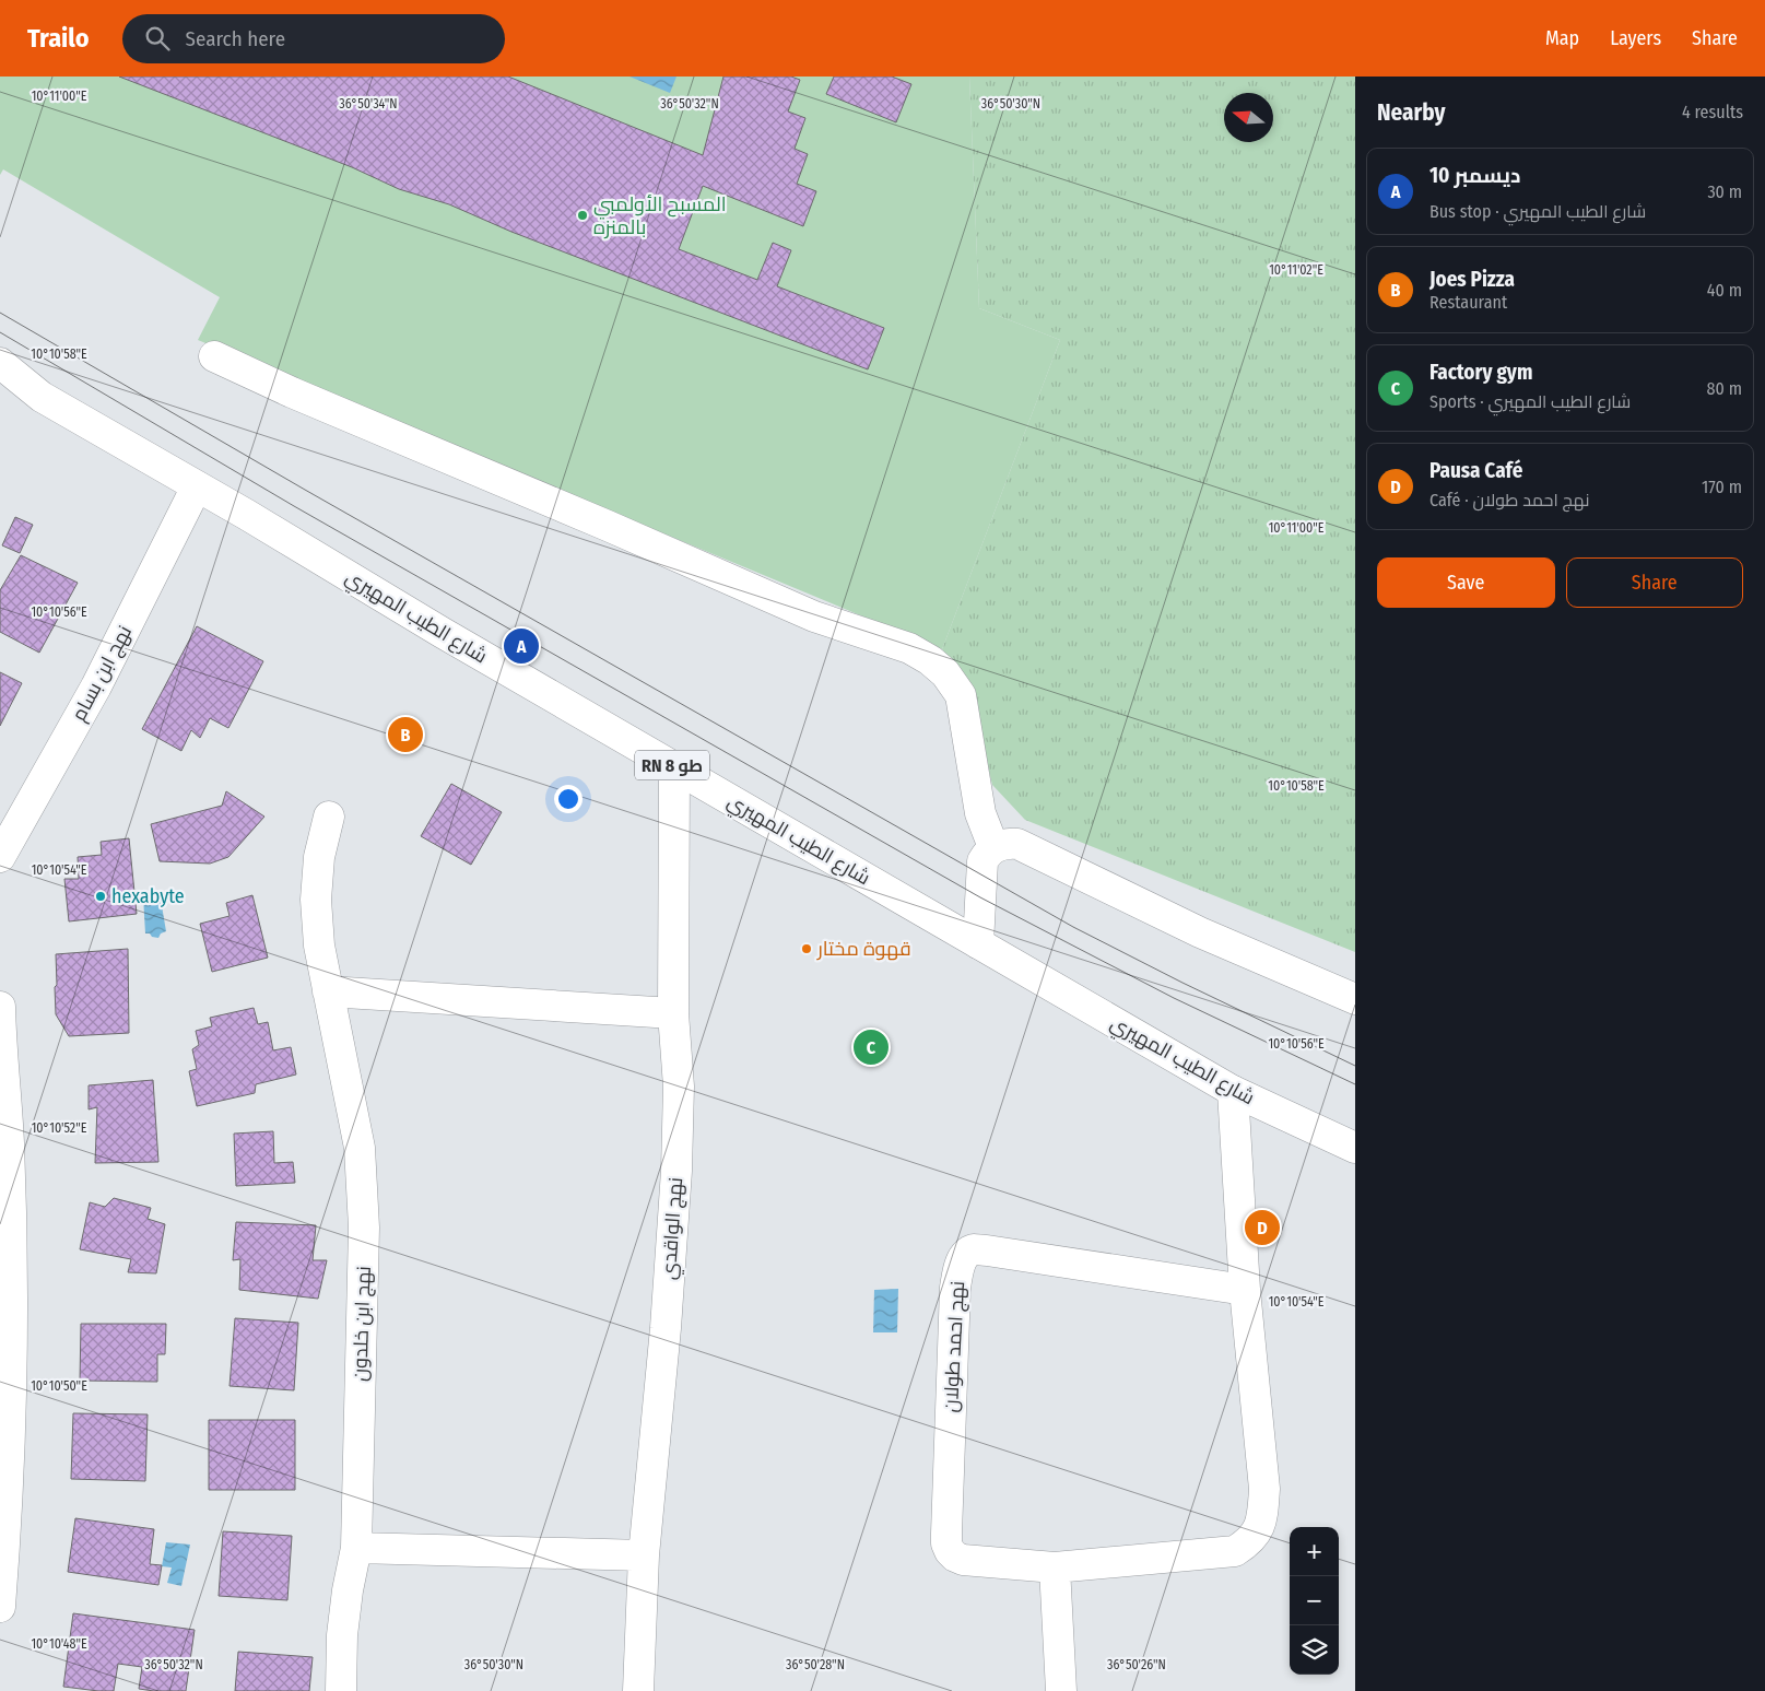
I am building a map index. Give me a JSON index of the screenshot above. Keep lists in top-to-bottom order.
{
  "streets": {
    "street": [
      "شارع الطيب المهيري",
      "نهج ابن بسام",
      "RN 8 طو",
      "نهج الواقدي",
      "نهج ابن خلدون",
      "نهج احمد طولان"
    ]
  },
  "crossings": [
    ["شارع الطيب المهيري", "نهج ابن بسام"],
    ["شارع الطيب المهيري", "نهج الواقدي"],
    ["شارع الطيب المهيري", "نهج احمد طولان"]
  ],
  "places": ["المسبح الأولمبي بالمنزه", "hexabyte", "قهوة مختار"],
  "north": "left",
  "page": {
    "header": "Trailo",
    "search": "Search here",
    "nav": ["Map", "Layers", "Share"],
    "heading": ["Nearby", "4 results"],
    "list": [
      {
        "mark": "A",
        "name": "10 ديسمبر",
        "note": "Bus stop · شارع الطيب المهيري",
        "value": "30 m"
      },
      {
        "mark": "B",
        "name": "Joes Pizza",
        "note": "Restaurant",
        "value": "40 m"
      },
      {
        "mark": "C",
        "name": "Factory gym",
        "note": "Sports · شارع الطيب المهيري",
        "value": "80 m"
      },
      {
        "mark": "D",
        "name": "Pausa Café",
        "note": "Café · نهج احمد طولان",
        "value": "170 m"
      }
    ],
    "buttons": ["Save", "Share"],
    "pins": [
      "A",
      "B",
      "C",
      "D"
    ],
    "map_buttons": ["+", "−"]
  },
  "coordinates": [
    "10°11'00\"E",
    "36°50'34\"N",
    "36°50'32\"N",
    "36°50'30\"N",
    "10°11'02\"E",
    "10°10'58\"E",
    "10°10'56\"E",
    "10°10'54\"E",
    "10°10'52\"E",
    "10°10'50\"E",
    "10°10'48\"E",
    "36°50'28\"N",
    "36°50'26\"N"
  ]
}
